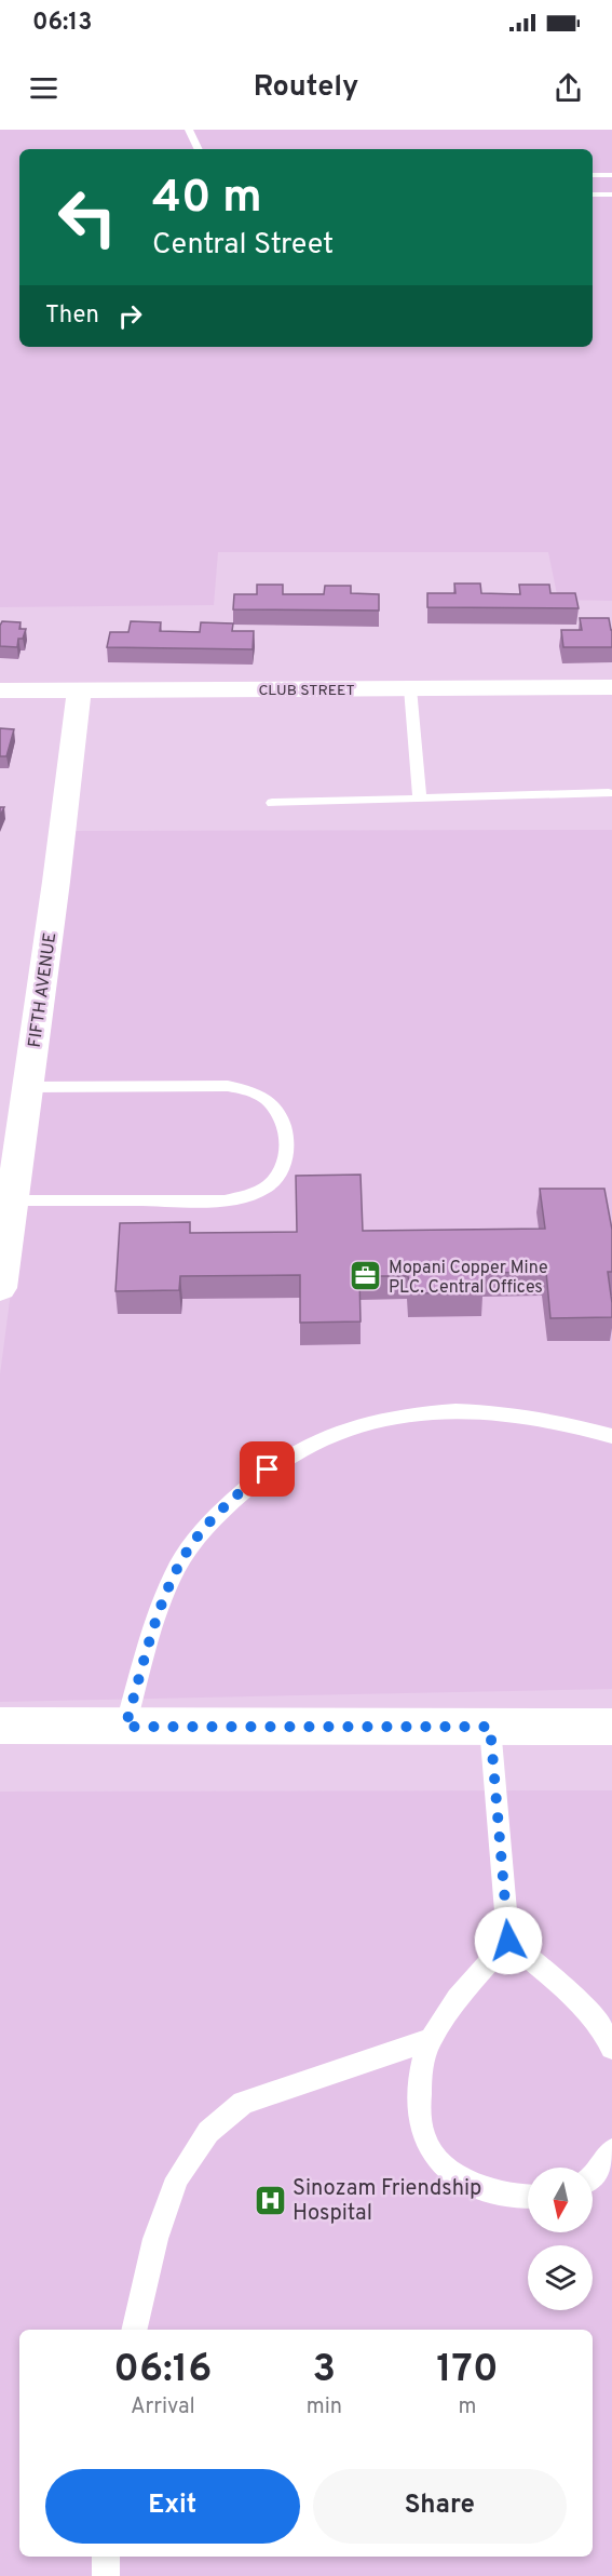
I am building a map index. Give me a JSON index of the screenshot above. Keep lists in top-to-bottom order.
{
  "streets": {
    "street": ["CLUB STREET", "FIFTH AVENUE"]
  },
  "crossings": [
    ["CLUB STREET", "FIFTH AVENUE"]
  ],
  "places": {
    "office": ["Mopani Copper Mine PLC. Central Offices"],
    "hospital": ["Sinozam Friendship Hospital"]
  },
  "north": "bottom",
  "page": {
    "status": "06:13",
    "header": "Routely",
    "turn": ["40 m", "Central Street"],
    "then": "Then",
    "eta": [
      "06:16",
      "Arrival",
      "3",
      "min",
      "170",
      "m"
    ],
    "buttons": ["Exit", "Share"]
  }
}
